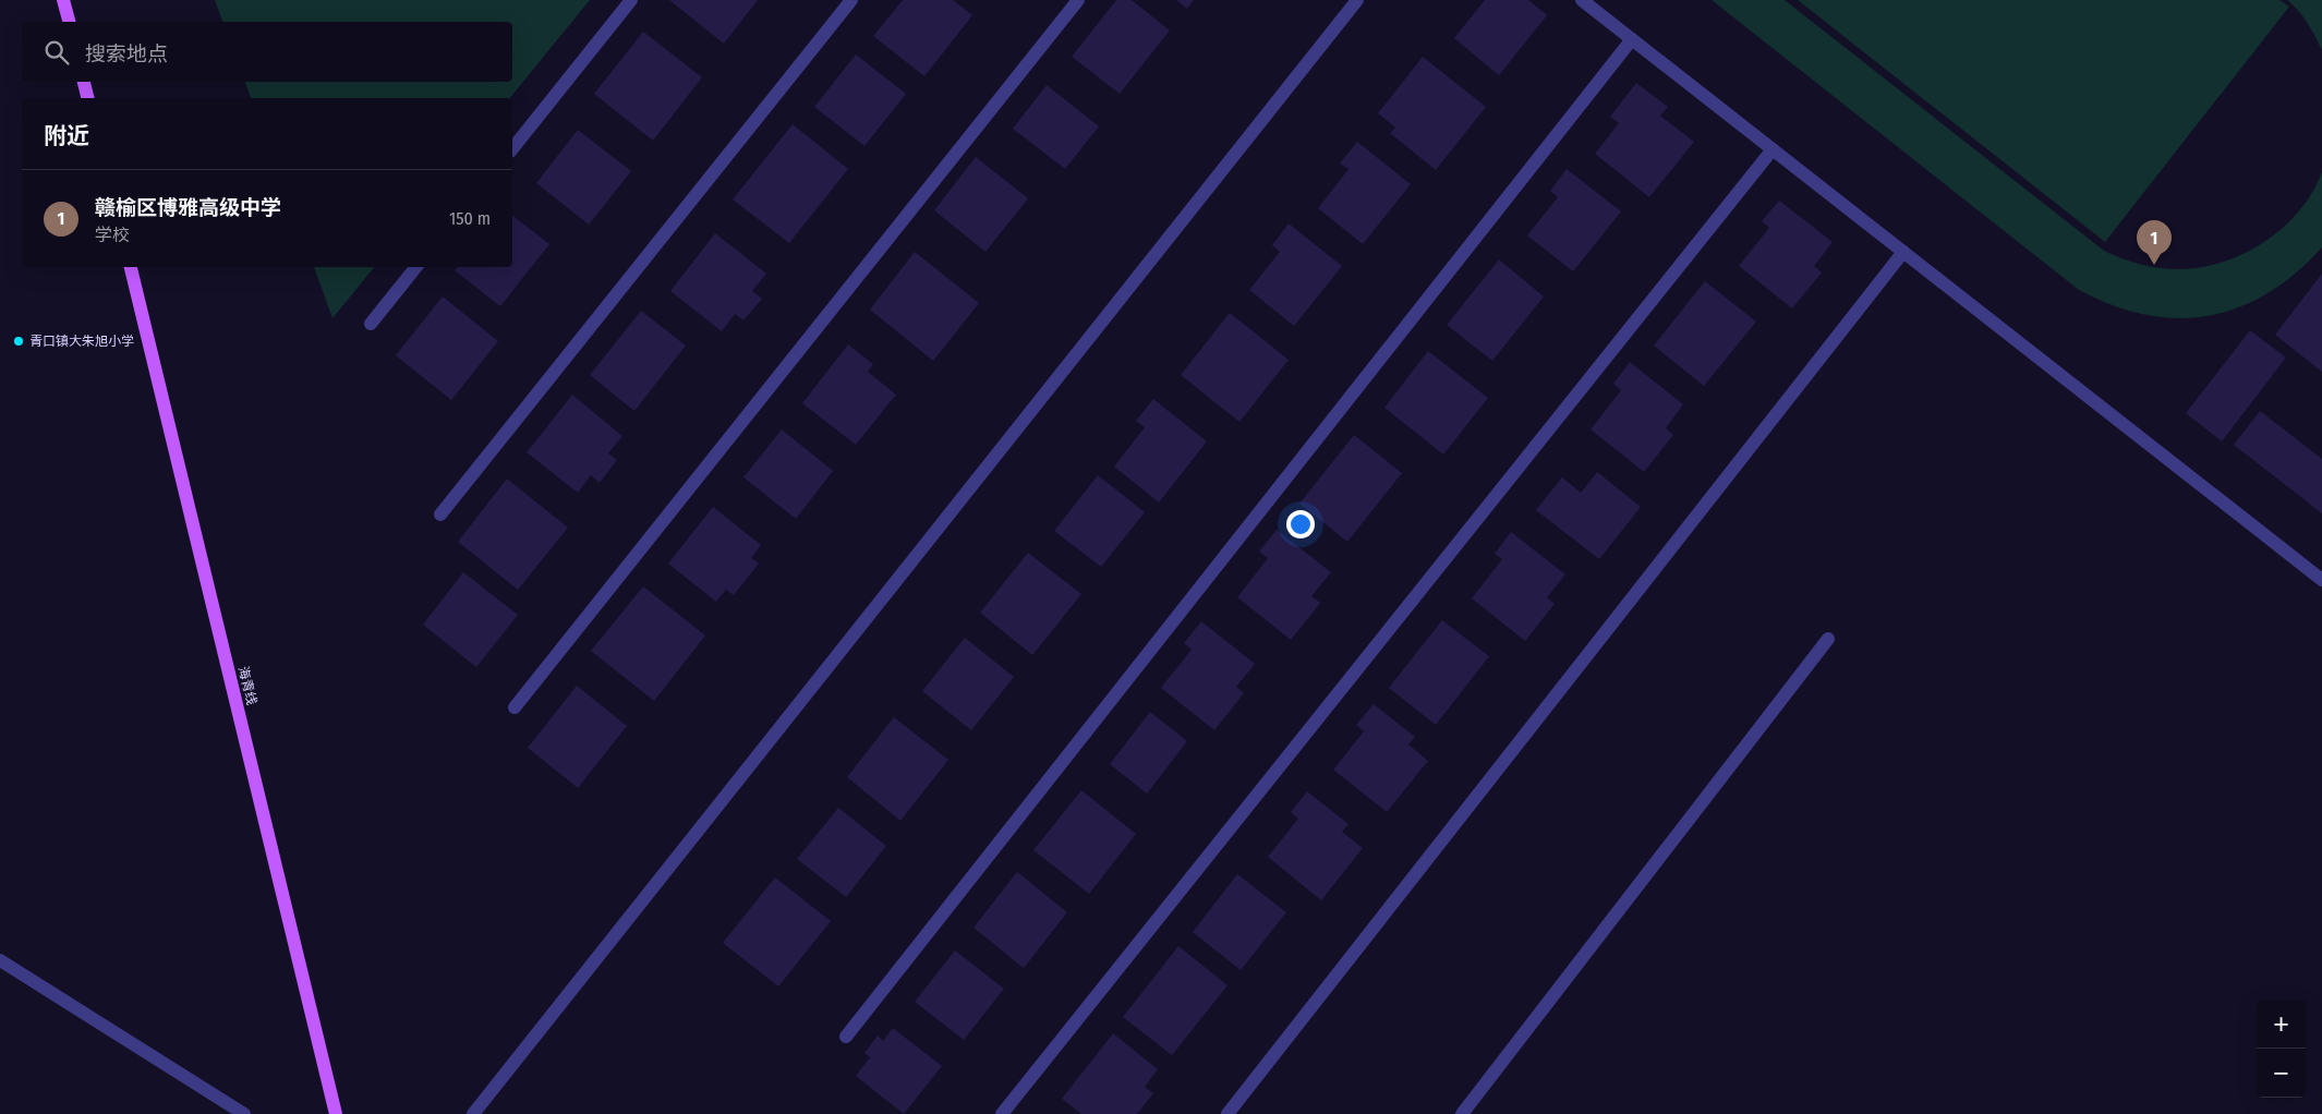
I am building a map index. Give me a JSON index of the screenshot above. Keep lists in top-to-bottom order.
{
  "streets": {
    "main road": ["海青线"]
  },
  "places": ["青口镇大朱旭小学"],
  "page": {
    "search": "搜索地点",
    "heading": "附近",
    "list": [
      {
        "mark": "1",
        "name": "赣榆区博雅高级中学",
        "note": "学校",
        "value": "150 m"
      }
    ],
    "pins": "1",
    "map_buttons": ["+", "−"]
  }
}
